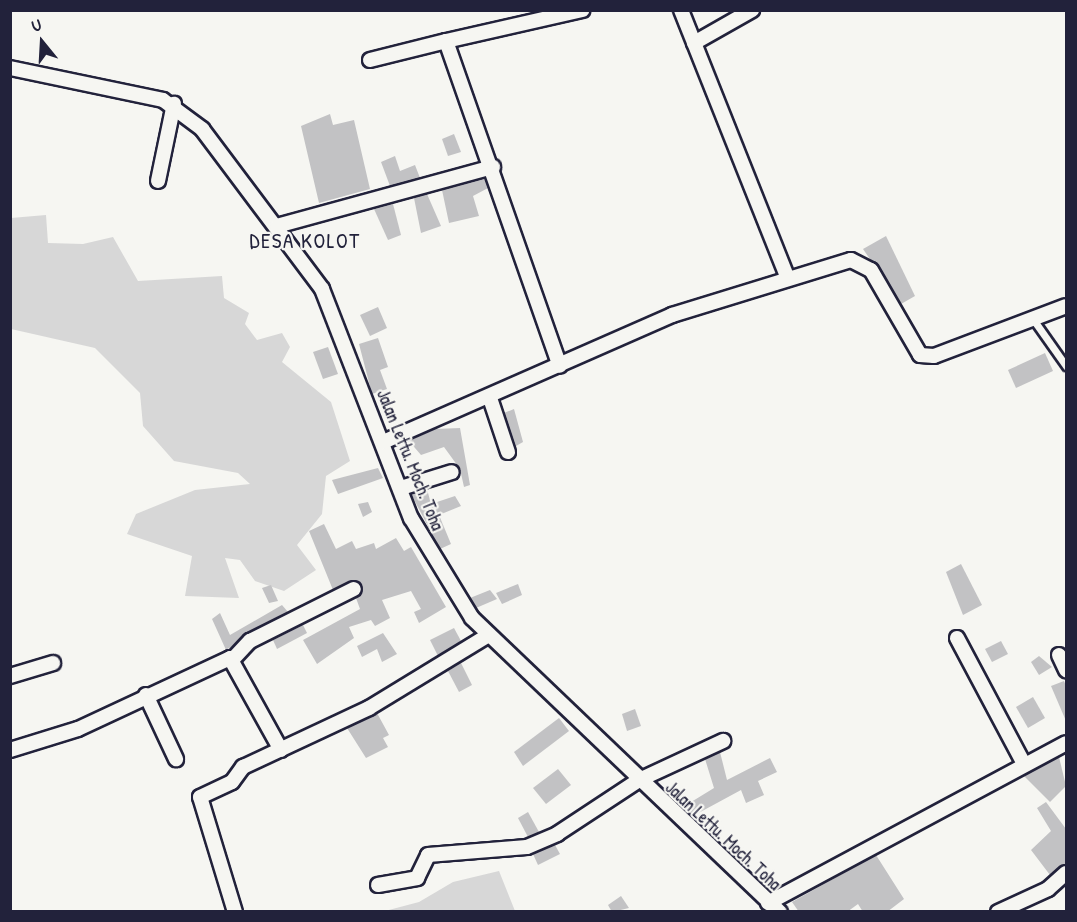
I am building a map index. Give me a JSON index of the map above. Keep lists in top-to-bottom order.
{
  "streets": {
    "street": ["Jalan Lettu. Moch. Toha"]
  },
  "districts": ["DESA KOLOT"],
  "north": "top"
}
